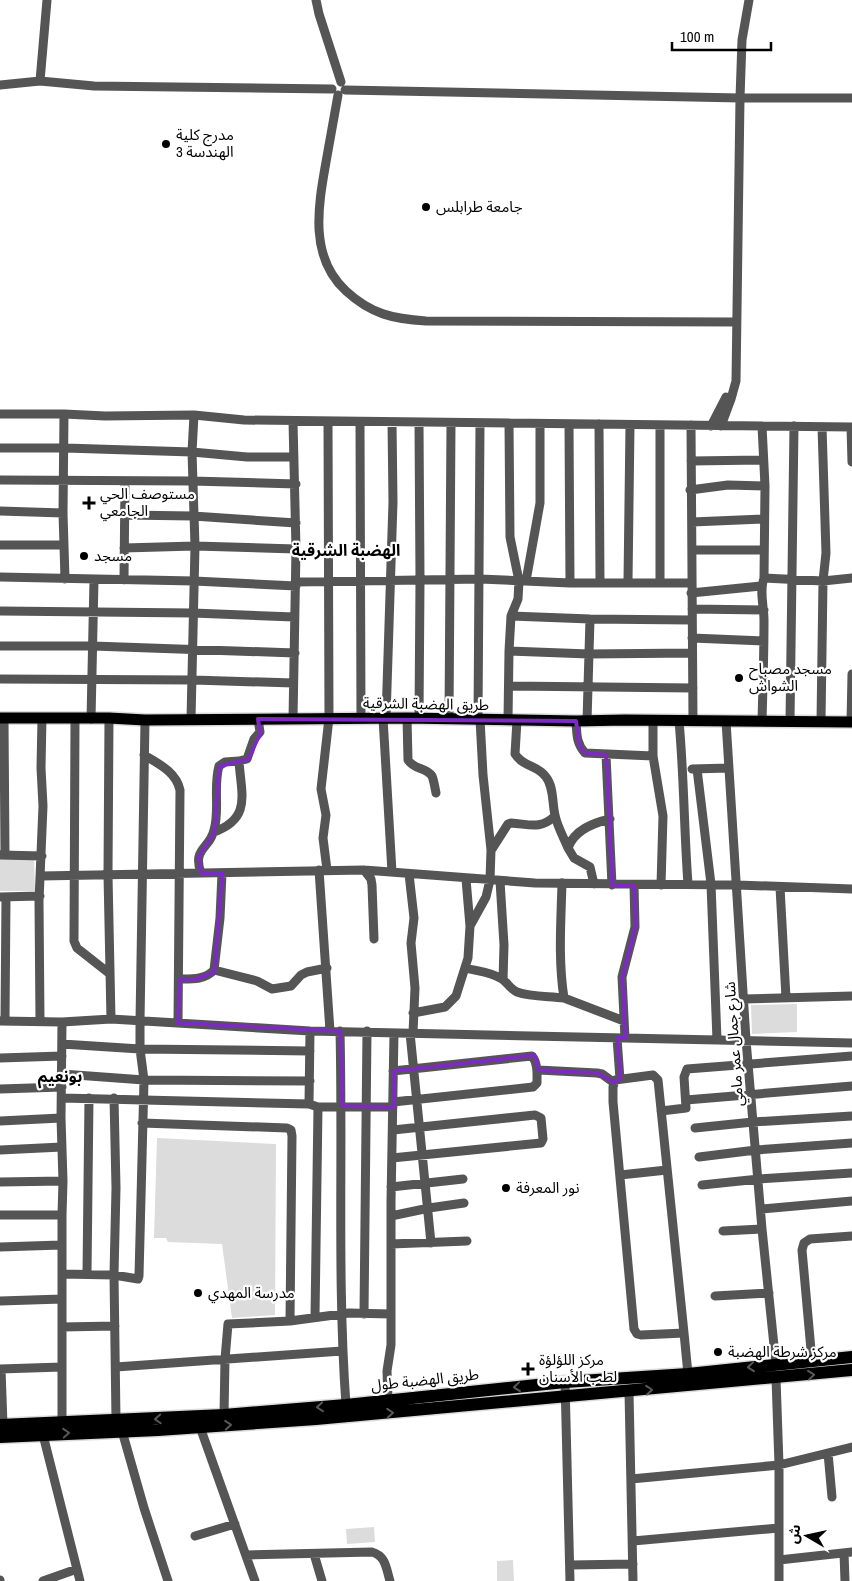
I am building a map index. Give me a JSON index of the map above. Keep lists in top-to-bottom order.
{
  "streets": {
    "highway": ["طريق الهضبة طول"],
    "main road": ["طريق الهضبة الشرقية"],
    "street": ["شارع جمال عمر مامي"]
  },
  "crossings": [
    ["طريق الهضبة الشرقية", "شارع جمال عمر مامي"],
    ["شارع جمال عمر مامي", "طريق الهضبة طول"]
  ],
  "districts": ["الهضبة الشرقية", "بونعيم"],
  "places": {
    "other": [
      "مدرج كلية الهندسة 3",
      "جامعة طرابلس",
      "مسجد",
      "مسجد مصباح الشواش",
      "نور المعرفة",
      "مدرسة المهدي",
      "مركز شرطة الهضبة"
    ],
    "health": ["مستوصف الحي الجامعي", "مركز اللؤلؤة لطب الأسنان"]
  },
  "scale_bar": "100 m",
  "north": "left"
}
